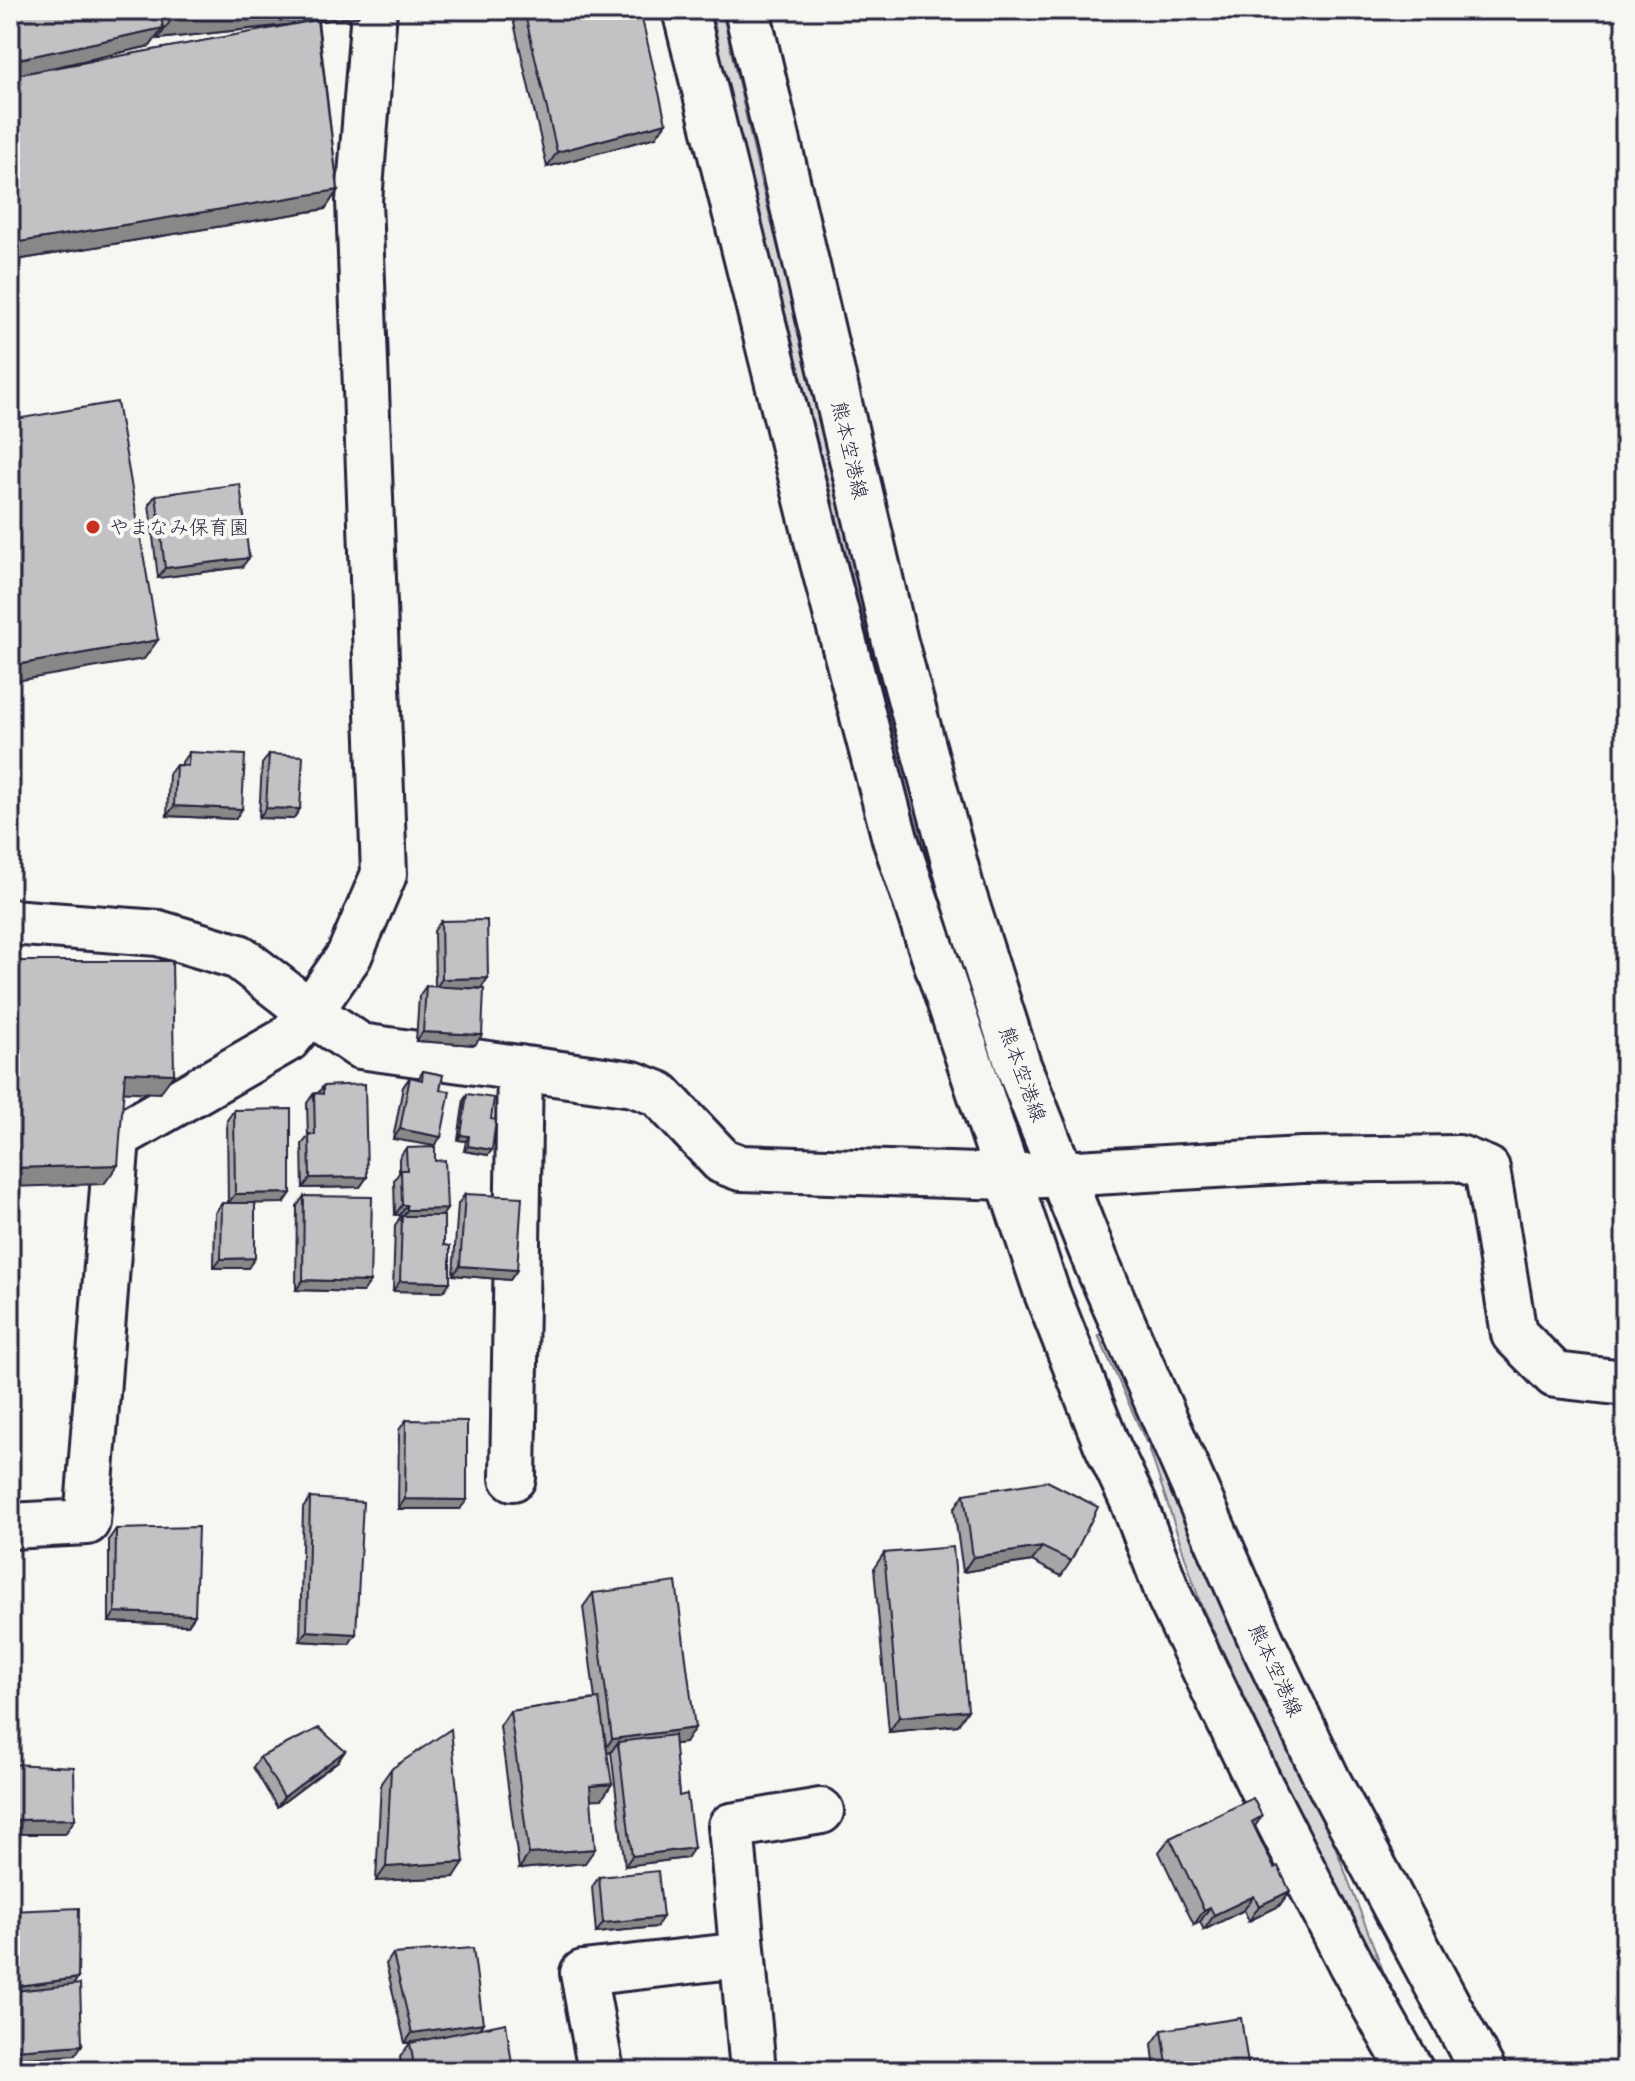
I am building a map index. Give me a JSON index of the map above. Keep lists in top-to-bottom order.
{
  "streets": {
    "street": ["熊本空港線"]
  },
  "places": ["やまなみ保育園"]
}
